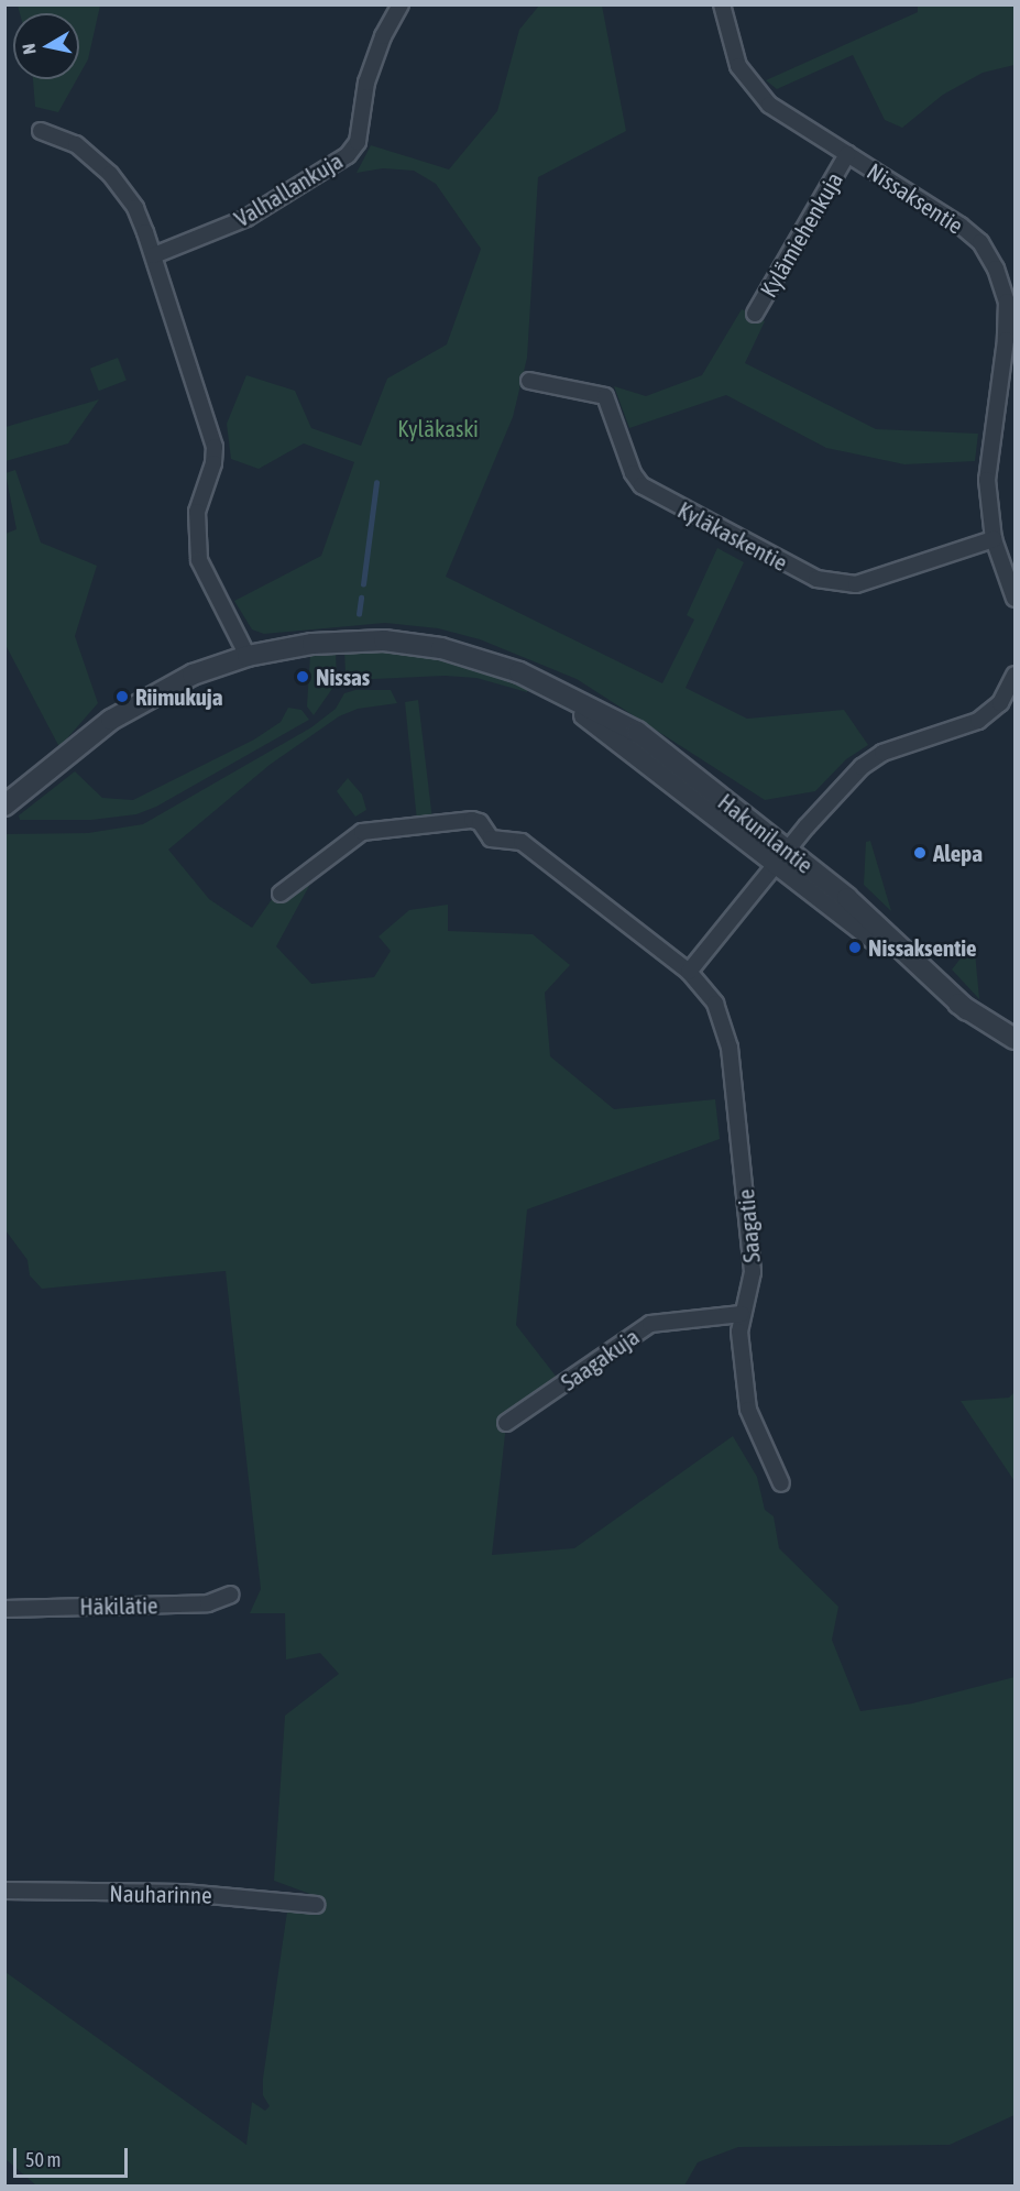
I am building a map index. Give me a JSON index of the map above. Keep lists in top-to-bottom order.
{
  "streets": {
    "street": [
      "Valhallankuja",
      "Nissaksentie",
      "Kylämiehenkuja",
      "Kyläkaskentie",
      "Hakunilantie",
      "Saagatie",
      "Saagakuja",
      "Häkilätie",
      "Nauharinne"
    ]
  },
  "crossings": [
    ["Nissaksentie", "Kylämiehenkuja"],
    ["Nissaksentie", "Kyläkaskentie"],
    ["Saagatie", "Saagakuja"]
  ],
  "parks": ["Kyläkaski"],
  "places": [
    "Nissas",
    "Riimukuja",
    "Alepa",
    "Nissaksentie"
  ],
  "scale_bar": "50 m",
  "north": "left"
}
